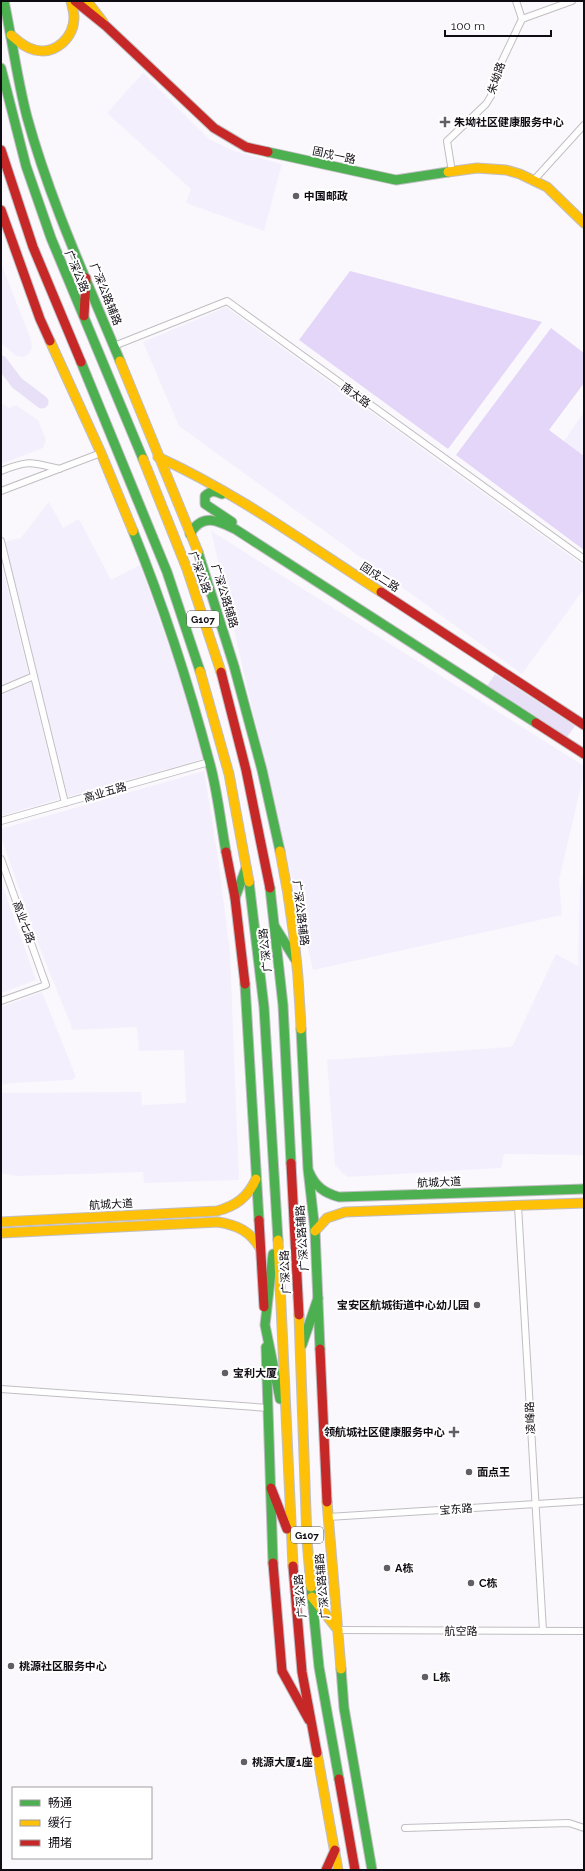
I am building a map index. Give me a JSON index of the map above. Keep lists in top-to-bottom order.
{
  "streets": {
    "main road": [
      "固戍一路",
      "广深公路",
      "广深公路辅路",
      "固戍二路",
      "G107",
      "航城大道"
    ],
    "street": [
      "朱坳路",
      "南太路",
      "高业五路",
      "高业七路",
      "凌峰路",
      "宝东路",
      "航空路"
    ]
  },
  "crossings": [
    ["朱坳路", "固戍一路"],
    ["广深公路辅路", "南太路"],
    ["广深公路辅路", "固戍二路"],
    ["广深公路辅路", "航城大道"],
    ["广深公路辅路", "宝东路"],
    ["广深公路辅路", "航空路"],
    ["凌峰路", "宝东路"],
    ["凌峰路", "航空路"]
  ],
  "places": {
    "health": ["朱坳社区健康服务中心", "领航城社区健康服务中心"],
    "other": [
      "中国邮政",
      "宝安区航城街道中心幼儿园",
      "宝利大厦",
      "面点王",
      "A栋",
      "C栋",
      "桃源社区服务中心",
      "L栋",
      "桃源大厦1座"
    ]
  },
  "legend": ["畅通", "缓行", "拥堵"],
  "scale_bar": "100 m"
}
